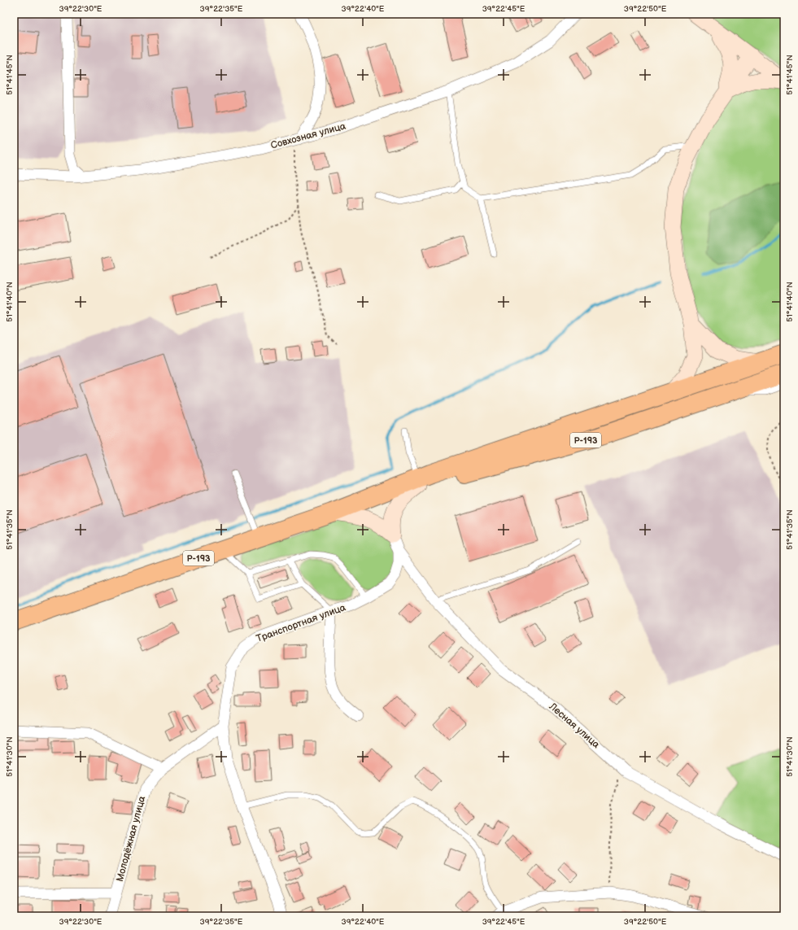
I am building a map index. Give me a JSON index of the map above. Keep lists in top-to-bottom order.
{
  "streets": {
    "highway": ["Р-193"],
    "street": [
      "Совхозная улица",
      "Транспортная улица",
      "Лесная улица",
      "Молодёжная улица"
    ]
  },
  "crossings": [
    ["Транспортная улица", "Лесная улица"],
    ["Транспортная улица", "Молодёжная улица"]
  ],
  "coordinates": [
    "39°22'30\"E",
    "39°22'35\"E",
    "39°22'40\"E",
    "39°22'45\"E",
    "39°22'50\"E",
    "51°41'45\"N",
    "51°41'40\"N",
    "51°41'35\"N",
    "51°41'30\"N"
  ]
}
